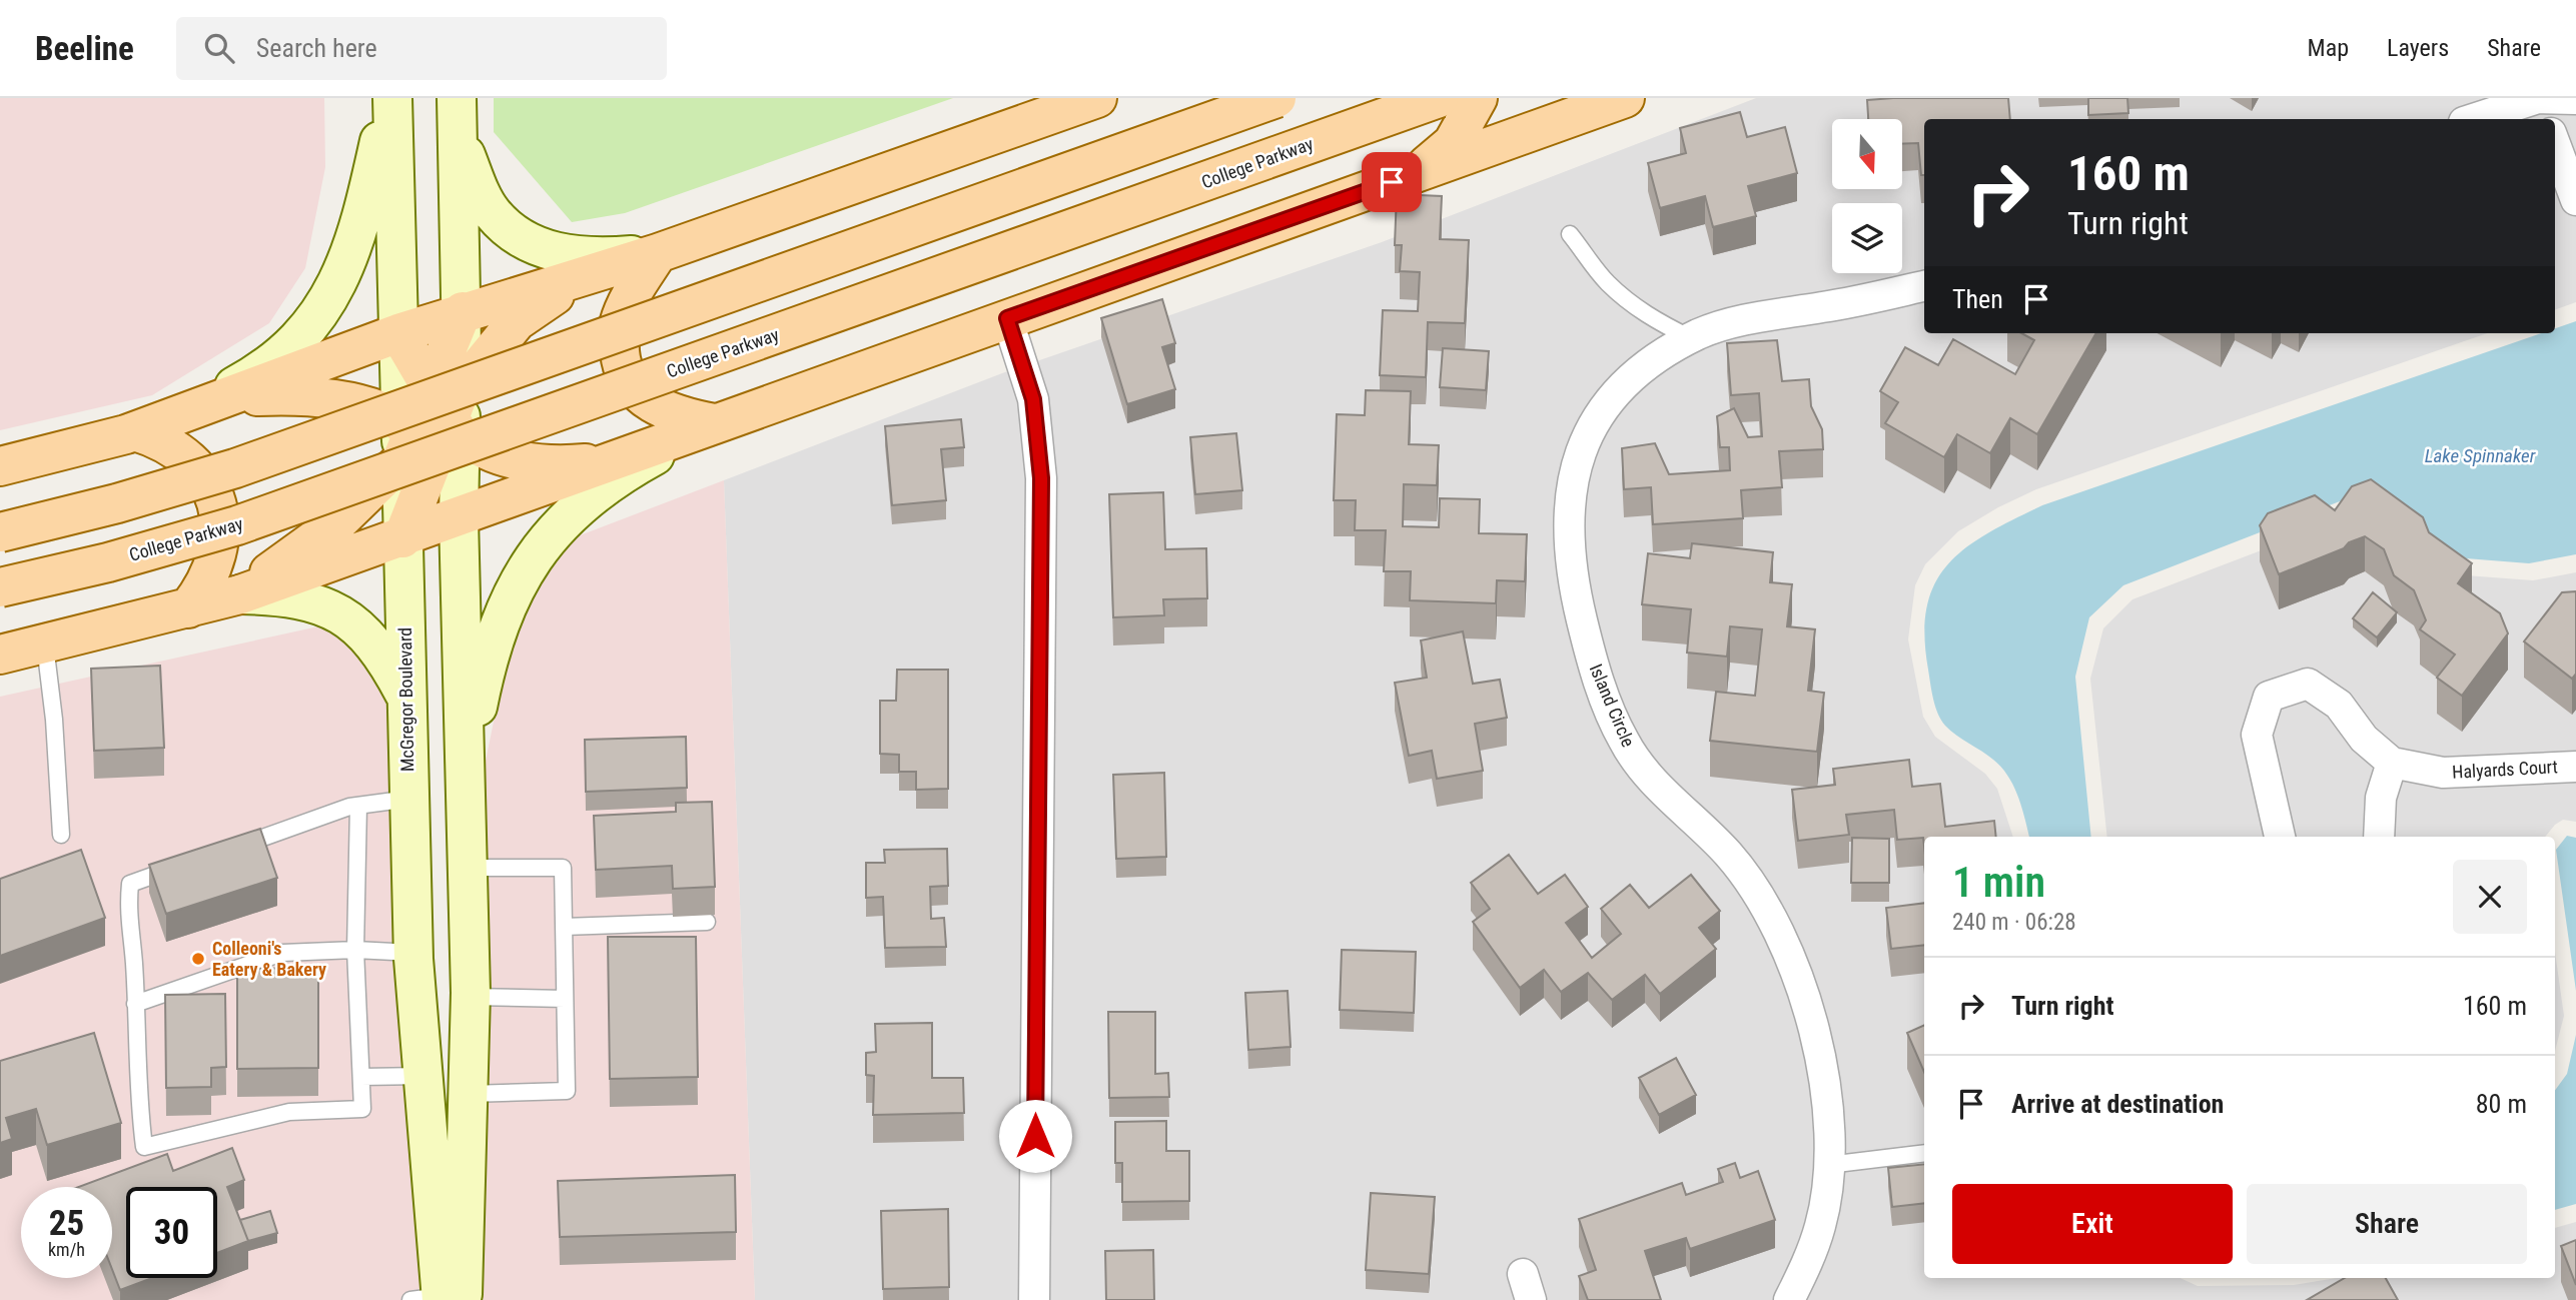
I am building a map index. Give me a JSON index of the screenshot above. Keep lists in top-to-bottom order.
{
  "streets": {
    "main road": ["College Parkway", "McGregor Boulevard"],
    "street": ["Island Circle", "Halyards Court"]
  },
  "water": ["Lake Spinnaker"],
  "places": ["Colleoni's Eatery & Bakery"],
  "north": "bottom",
  "page": {
    "header": "Beeline",
    "search": "Search here",
    "nav": ["Map", "Layers", "Share"],
    "turn": ["160 m", "Turn right"],
    "then": "Then",
    "heading": ["1 min", "240 m · 06:28"],
    "list": [
      {
        "name": "Turn right",
        "value": "160 m"
      },
      {
        "name": "Arrive at destination",
        "value": "80 m"
      }
    ],
    "buttons": ["Exit", "Share"],
    "speed": "25 km/h",
    "limit": "30"
  }
}
